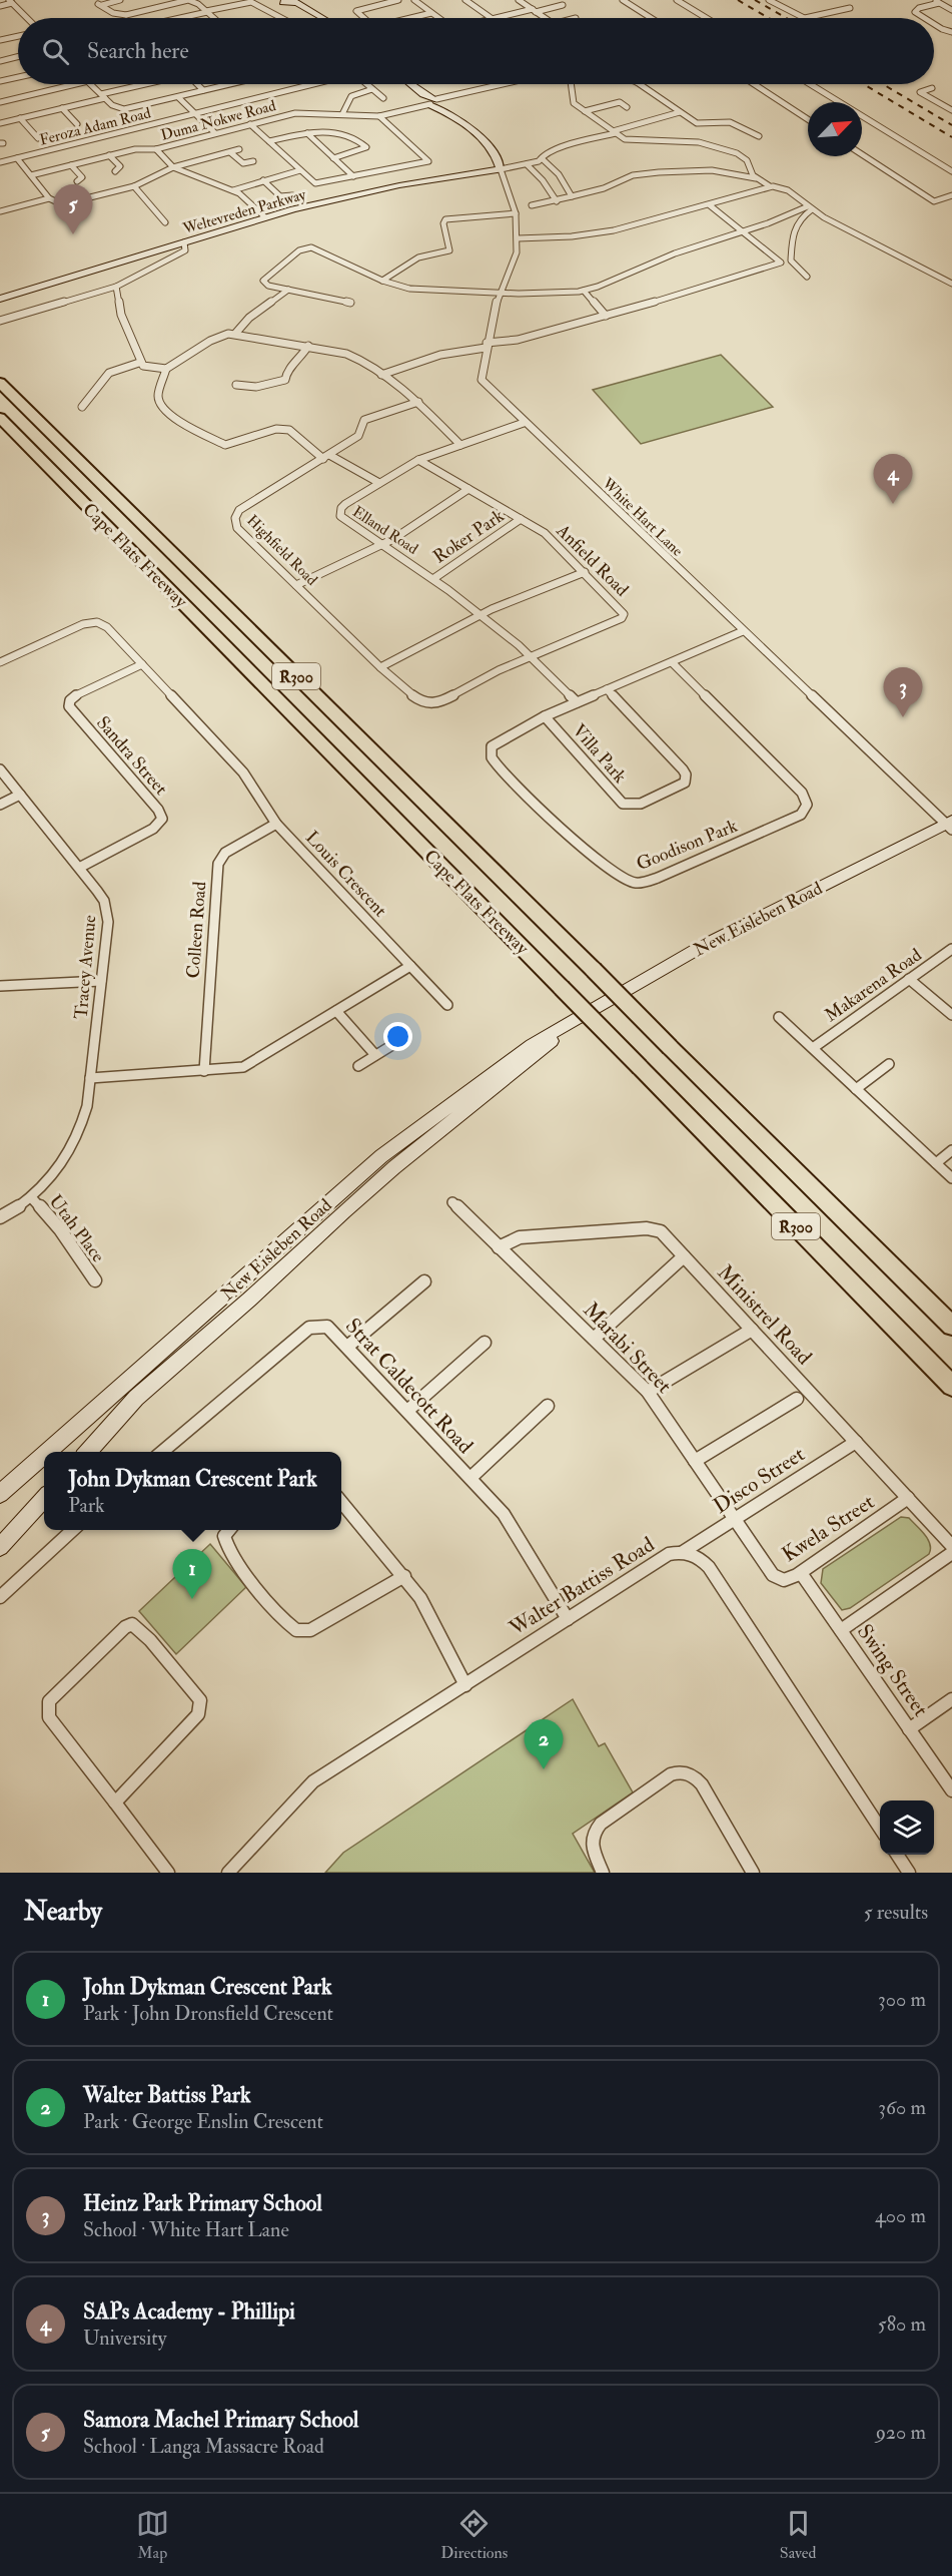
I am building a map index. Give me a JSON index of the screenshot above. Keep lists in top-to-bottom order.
{
  "streets": {
    "highway": ["Cape Flats Freeway", "R300"],
    "main road": ["Weltevreden Parkway", "New Eisleben Road"],
    "street": [
      "Duma Nokwe Road",
      "Feroza Adam Road",
      "White Hart Lane",
      "Elland Road",
      "Roker Park",
      "Highfield Road",
      "Anfield Road",
      "Villa Park",
      "Sandra Street",
      "Goodison Park",
      "Louis Crescent",
      "Colleen Road",
      "Tracey Avenue",
      "Makarena Road",
      "Utah Place",
      "Ministrel Road",
      "Marabi Street",
      "Strat Caldecott Road",
      "Disco Street",
      "Kwela Street",
      "Walter Battiss Road",
      "Swing Street"
    ]
  },
  "crossings": [
    ["Duma Nokwe Road", "Weltevreden Parkway"],
    ["Weltevreden Parkway", "White Hart Lane"],
    ["White Hart Lane", "Elland Road"],
    ["White Hart Lane", "New Eisleben Road"],
    ["Elland Road", "Roker Park"],
    ["Elland Road", "Highfield Road"],
    ["Elland Road", "Anfield Road"],
    ["Roker Park", "Anfield Road"],
    ["Highfield Road", "Anfield Road"],
    ["Villa Park", "Goodison Park"],
    ["Sandra Street", "Louis Crescent"],
    ["Sandra Street", "Tracey Avenue"],
    ["Louis Crescent", "Colleen Road"],
    ["Tracey Avenue", "Utah Place"],
    ["Ministrel Road", "Marabi Street"],
    ["Ministrel Road", "Disco Street"],
    ["Ministrel Road", "Kwela Street"],
    ["Marabi Street", "Disco Street"],
    ["Marabi Street", "Kwela Street"],
    ["Strat Caldecott Road", "Walter Battiss Road"],
    ["Disco Street", "Walter Battiss Road"],
    ["Kwela Street", "Swing Street"]
  ],
  "north": "top right",
  "page": {
    "search": "Search here",
    "pins": [
      "5",
      "4",
      "3",
      "1",
      "2"
    ],
    "popup": ["John Dykman Crescent Park", "Park"],
    "heading": ["Nearby", "5 results"],
    "list": [
      {
        "mark": "1",
        "name": "John Dykman Crescent Park",
        "note": "Park · John Dronsfield Crescent",
        "value": "300 m"
      },
      {
        "mark": "2",
        "name": "Walter Battiss Park",
        "note": "Park · George Enslin Crescent",
        "value": "360 m"
      },
      {
        "mark": "3",
        "name": "Heinz Park Primary School",
        "note": "School · White Hart Lane",
        "value": "400 m"
      },
      {
        "mark": "4",
        "name": "SAPs Academy - Phillipi",
        "note": "University",
        "value": "580 m"
      },
      {
        "mark": "5",
        "name": "Samora Machel Primary School",
        "note": "School · Langa Massacre Road",
        "value": "920 m"
      }
    ],
    "nav": ["Map", "Directions", "Saved"]
  }
}
